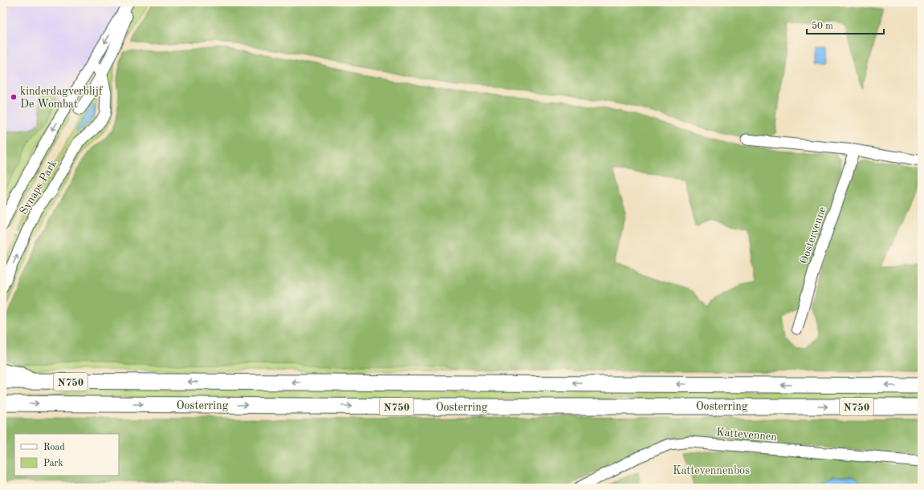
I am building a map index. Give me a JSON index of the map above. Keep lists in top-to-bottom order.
{
  "streets": {
    "highway": ["N750", "Oosterring"],
    "street": ["Synaps Park", "Oostervenne", "Kattevennen"]
  },
  "parks": ["Kattevennenbos"],
  "places": ["kinderdagverblijf De Wombat"],
  "legend": ["Road", "Park"],
  "scale_bar": "50 m"
}
